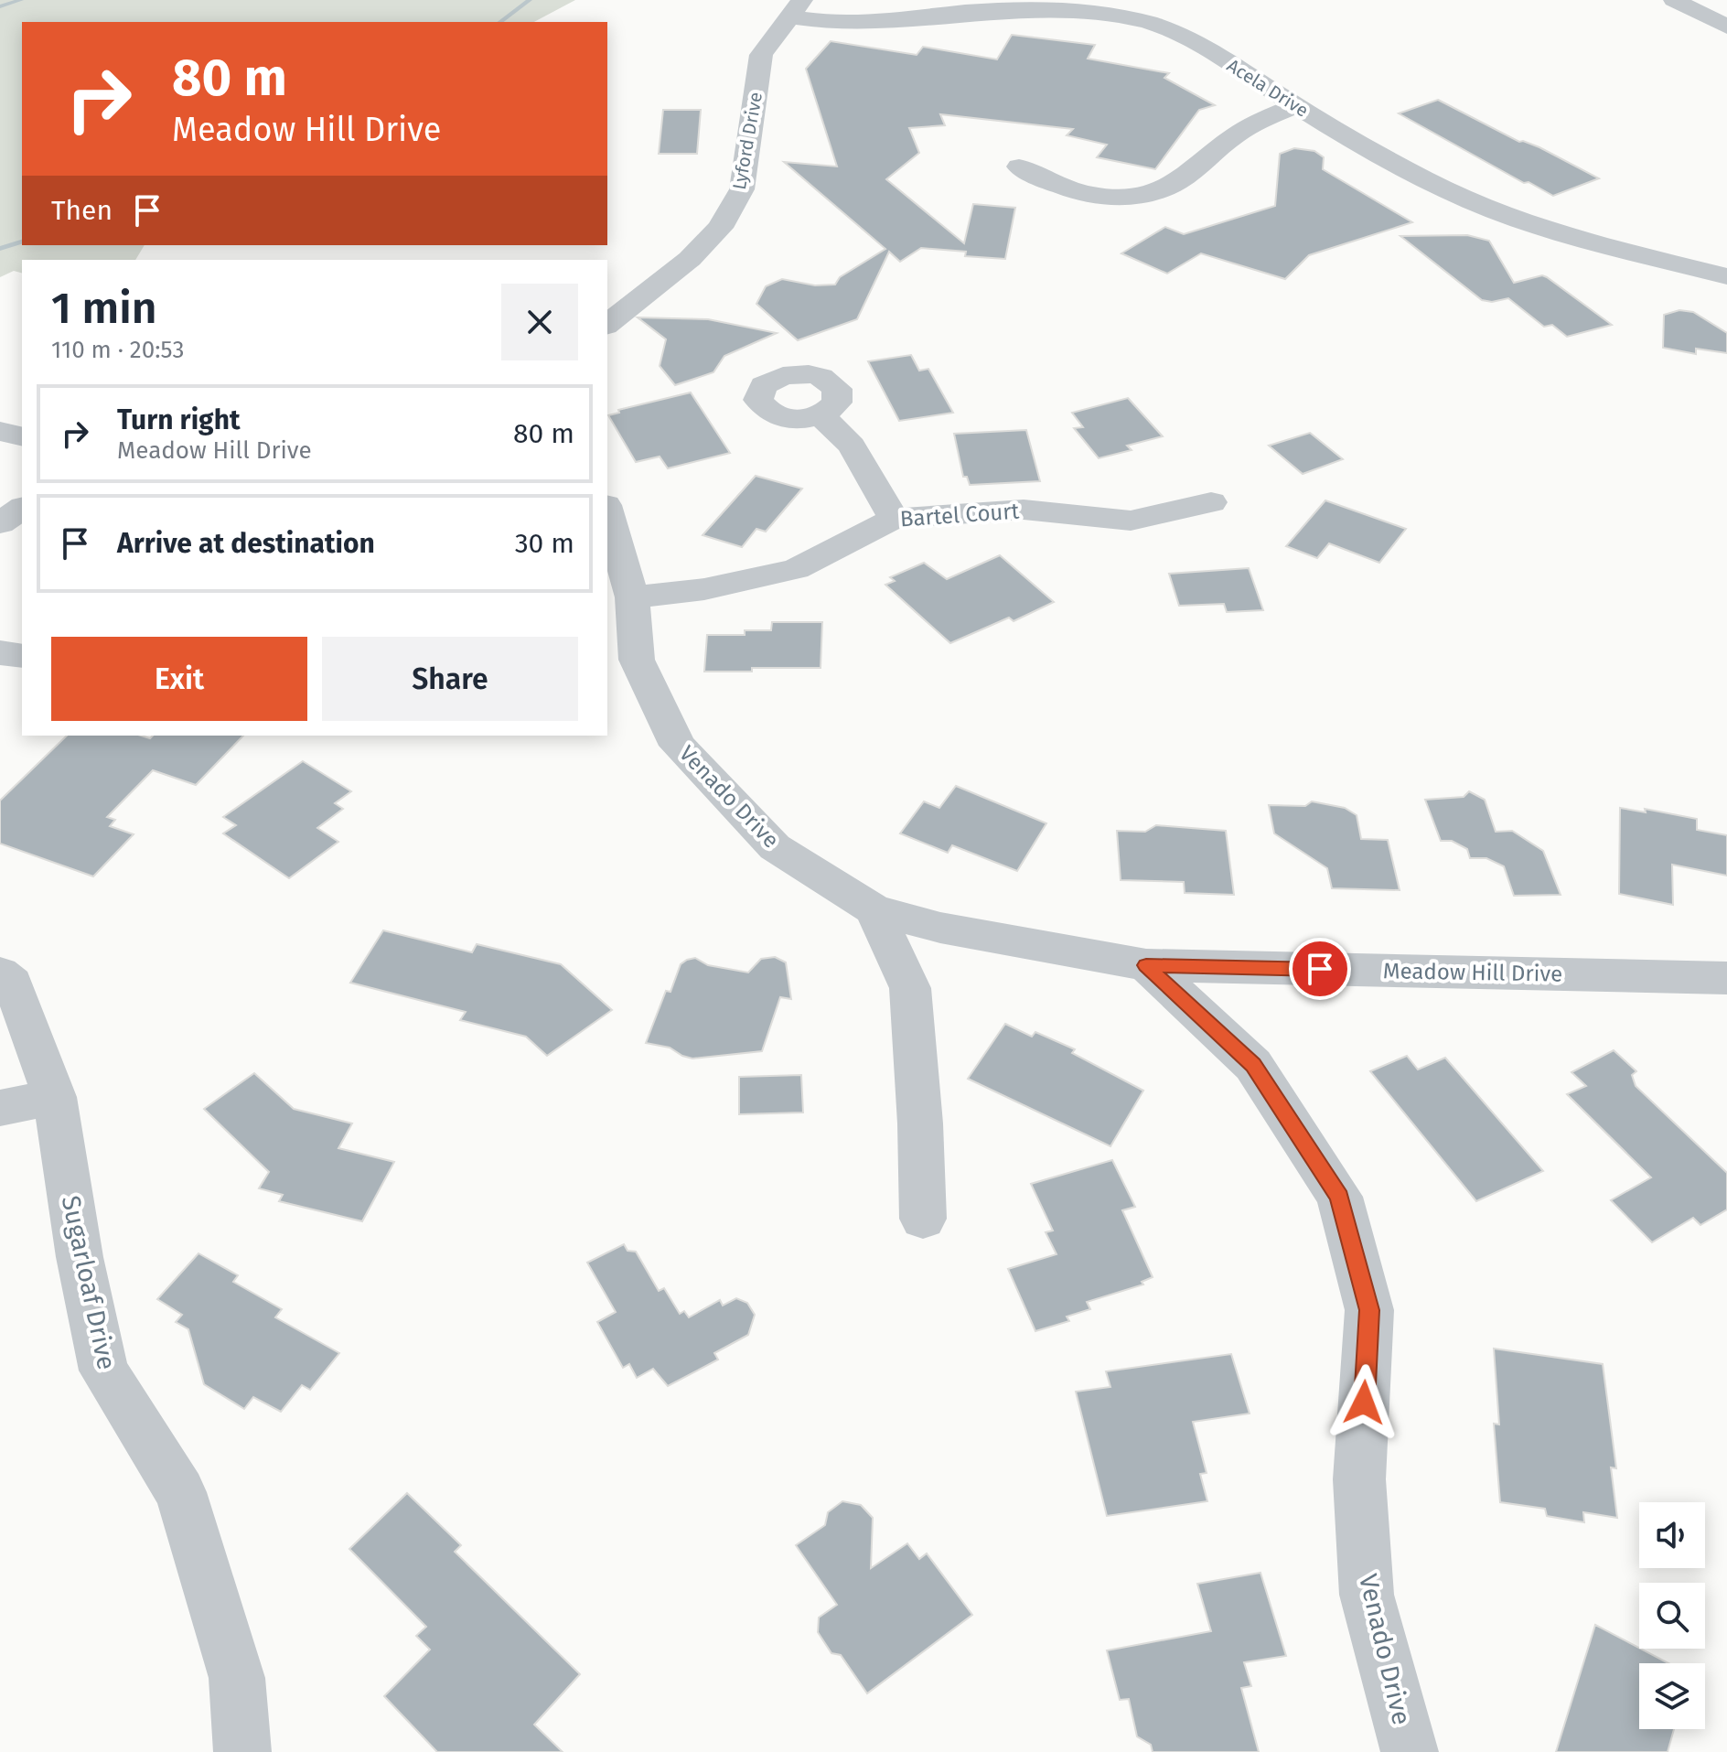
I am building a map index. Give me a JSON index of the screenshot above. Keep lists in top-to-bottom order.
{
  "streets": {
    "street": [
      "Acela Drive",
      "Lyford Drive",
      "Bartel Court",
      "Venado Drive",
      "Meadow Hill Drive",
      "Sugarloaf Drive"
    ]
  },
  "crossings": [
    ["Acela Drive", "Lyford Drive"],
    ["Bartel Court", "Venado Drive"],
    ["Venado Drive", "Meadow Hill Drive"]
  ],
  "page": {
    "turn": ["80 m", "Meadow Hill Drive"],
    "then": "Then",
    "heading": ["1 min", "110 m · 20:53"],
    "list": [
      {
        "name": "Turn right",
        "note": "Meadow Hill Drive",
        "value": "80 m"
      },
      {
        "name": "Arrive at destination",
        "value": "30 m"
      }
    ],
    "buttons": ["Exit", "Share"]
  }
}
